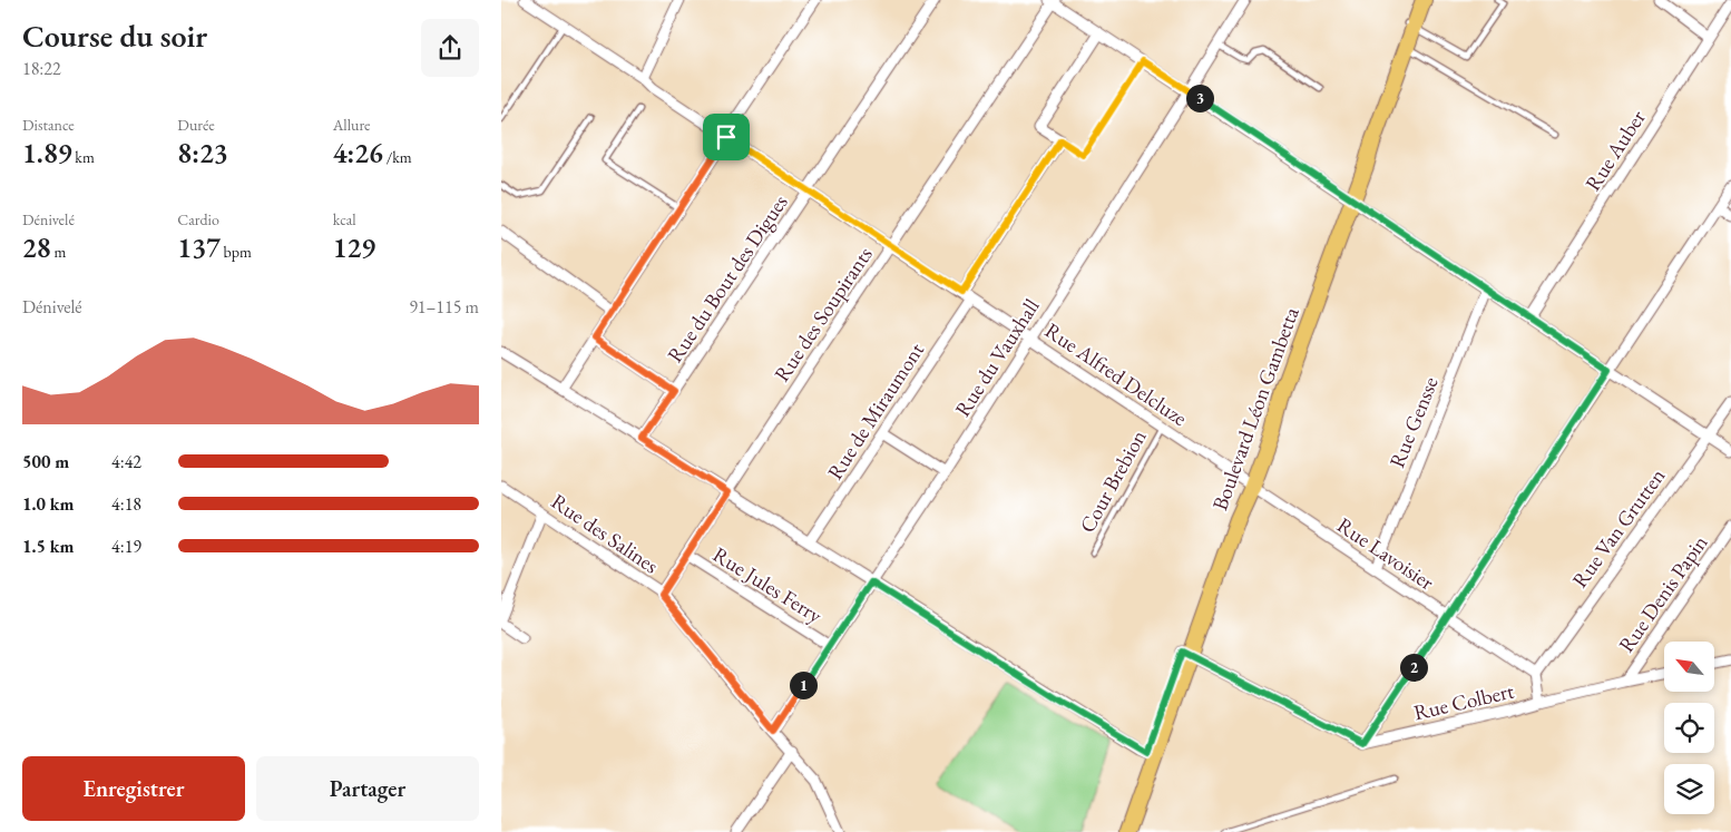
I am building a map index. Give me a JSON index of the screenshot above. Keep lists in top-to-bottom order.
{
  "streets": {
    "main road": ["Boulevard Léon Gambetta"],
    "street": [
      "Rue Auber",
      "Rue du Bout des Digues",
      "Rue des Soupirants",
      "Rue du Vauxhall",
      "Rue Alfred Delcluze",
      "Rue de Miraumont",
      "Rue Gensse",
      "Rue Van Grutten",
      "Rue des Salines",
      "Rue Lavoisier",
      "Rue Jules Ferry",
      "Rue Denis Papin",
      "Rue Colbert"
    ],
    "lane": ["Cour Brebion"]
  },
  "crossings": [
    ["Rue du Bout des Digues", "Rue Alfred Delcluze"],
    ["Rue des Soupirants", "Rue Alfred Delcluze"],
    ["Rue des Soupirants", "Rue des Salines"],
    ["Rue des Soupirants", "Rue Jules Ferry"],
    ["Rue du Vauxhall", "Rue Alfred Delcluze"],
    ["Rue du Vauxhall", "Rue des Salines"],
    ["Rue du Vauxhall", "Rue Jules Ferry"],
    ["Rue Alfred Delcluze", "Boulevard Léon Gambetta"],
    ["Rue Alfred Delcluze", "Rue de Miraumont"],
    ["Rue Alfred Delcluze", "Cour Brebion"],
    ["Rue Alfred Delcluze", "Rue Lavoisier"],
    ["Boulevard Léon Gambetta", "Rue Lavoisier"],
    ["Rue Gensse", "Rue Lavoisier"],
    ["Rue Van Grutten", "Rue Lavoisier"],
    ["Rue Denis Papin", "Rue Colbert"]
  ],
  "north": "top left",
  "page": {
    "heading": ["Course du soir", "18:22"],
    "pins": ["3", "2", "1"],
    "stats": [
      ["Distance", "1.89 km"],
      ["Durée", "8:23"],
      ["Allure", "4:26 /km"],
      ["Dénivelé", "28 m"],
      ["Cardio", "137 bpm"],
      ["kcal", "129"]
    ],
    "chart": ["Dénivelé", "91–115 m"],
    "list": [
      {
        "name": "500 m",
        "note": "4:42"
      },
      {
        "name": "1.0 km",
        "note": "4:18"
      },
      {
        "name": "1.5 km",
        "note": "4:19"
      }
    ],
    "buttons": ["Enregistrer", "Partager"]
  }
}
